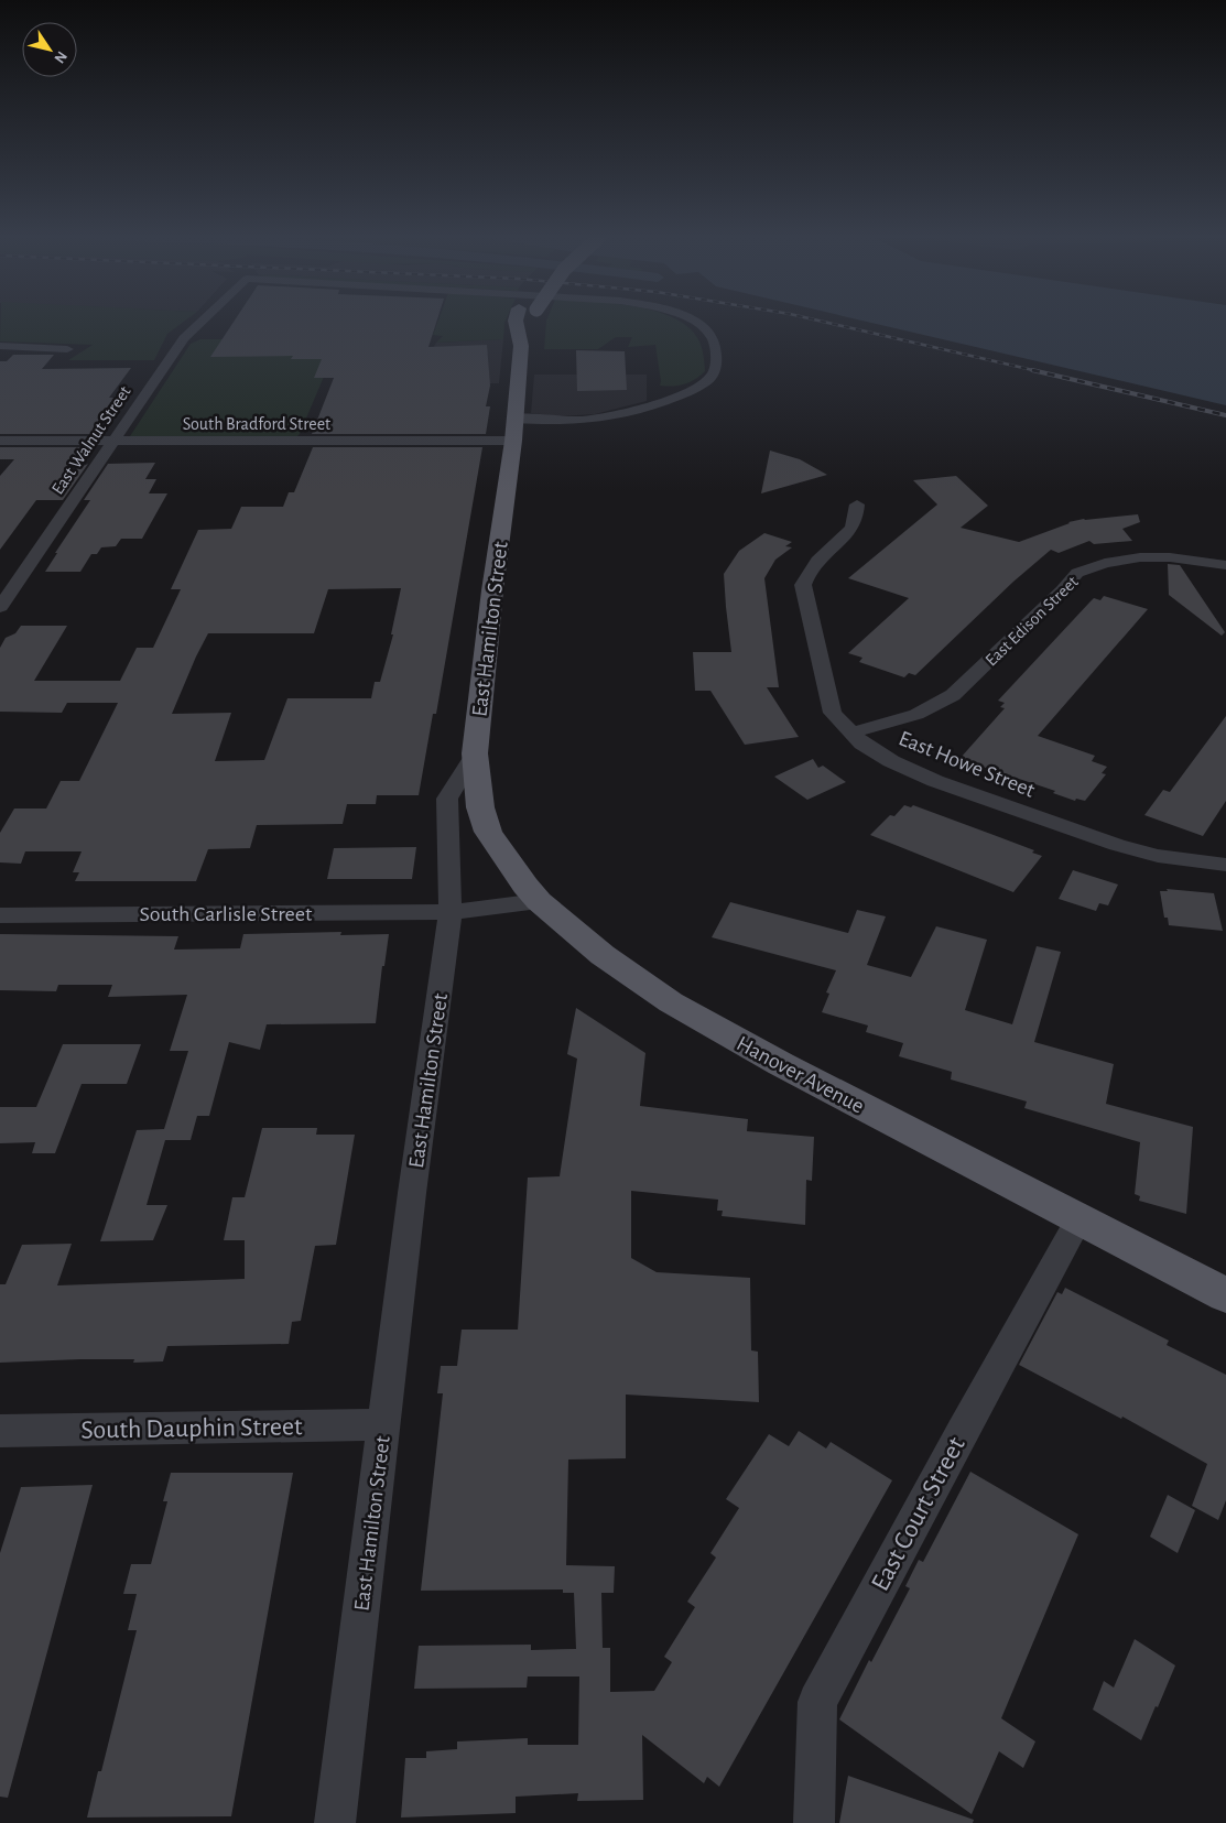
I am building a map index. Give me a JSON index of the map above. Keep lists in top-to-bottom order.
{
  "streets": {
    "main road": ["East Hamilton Street", "Hanover Avenue"],
    "street": [
      "South Bradford Street",
      "East Walnut Street",
      "East Edison Street",
      "East Howe Street",
      "South Carlisle Street",
      "South Dauphin Street",
      "East Court Street"
    ]
  },
  "crossings": [
    ["South Bradford Street", "East Walnut Street"],
    ["South Bradford Street", "East Hamilton Street"],
    ["East Edison Street", "East Howe Street"],
    ["East Hamilton Street", "South Carlisle Street"],
    ["East Hamilton Street", "Hanover Avenue"],
    ["East Hamilton Street", "South Dauphin Street"],
    ["South Carlisle Street", "Hanover Avenue"],
    ["Hanover Avenue", "East Court Street"]
  ],
  "north": "bottom right"
}
